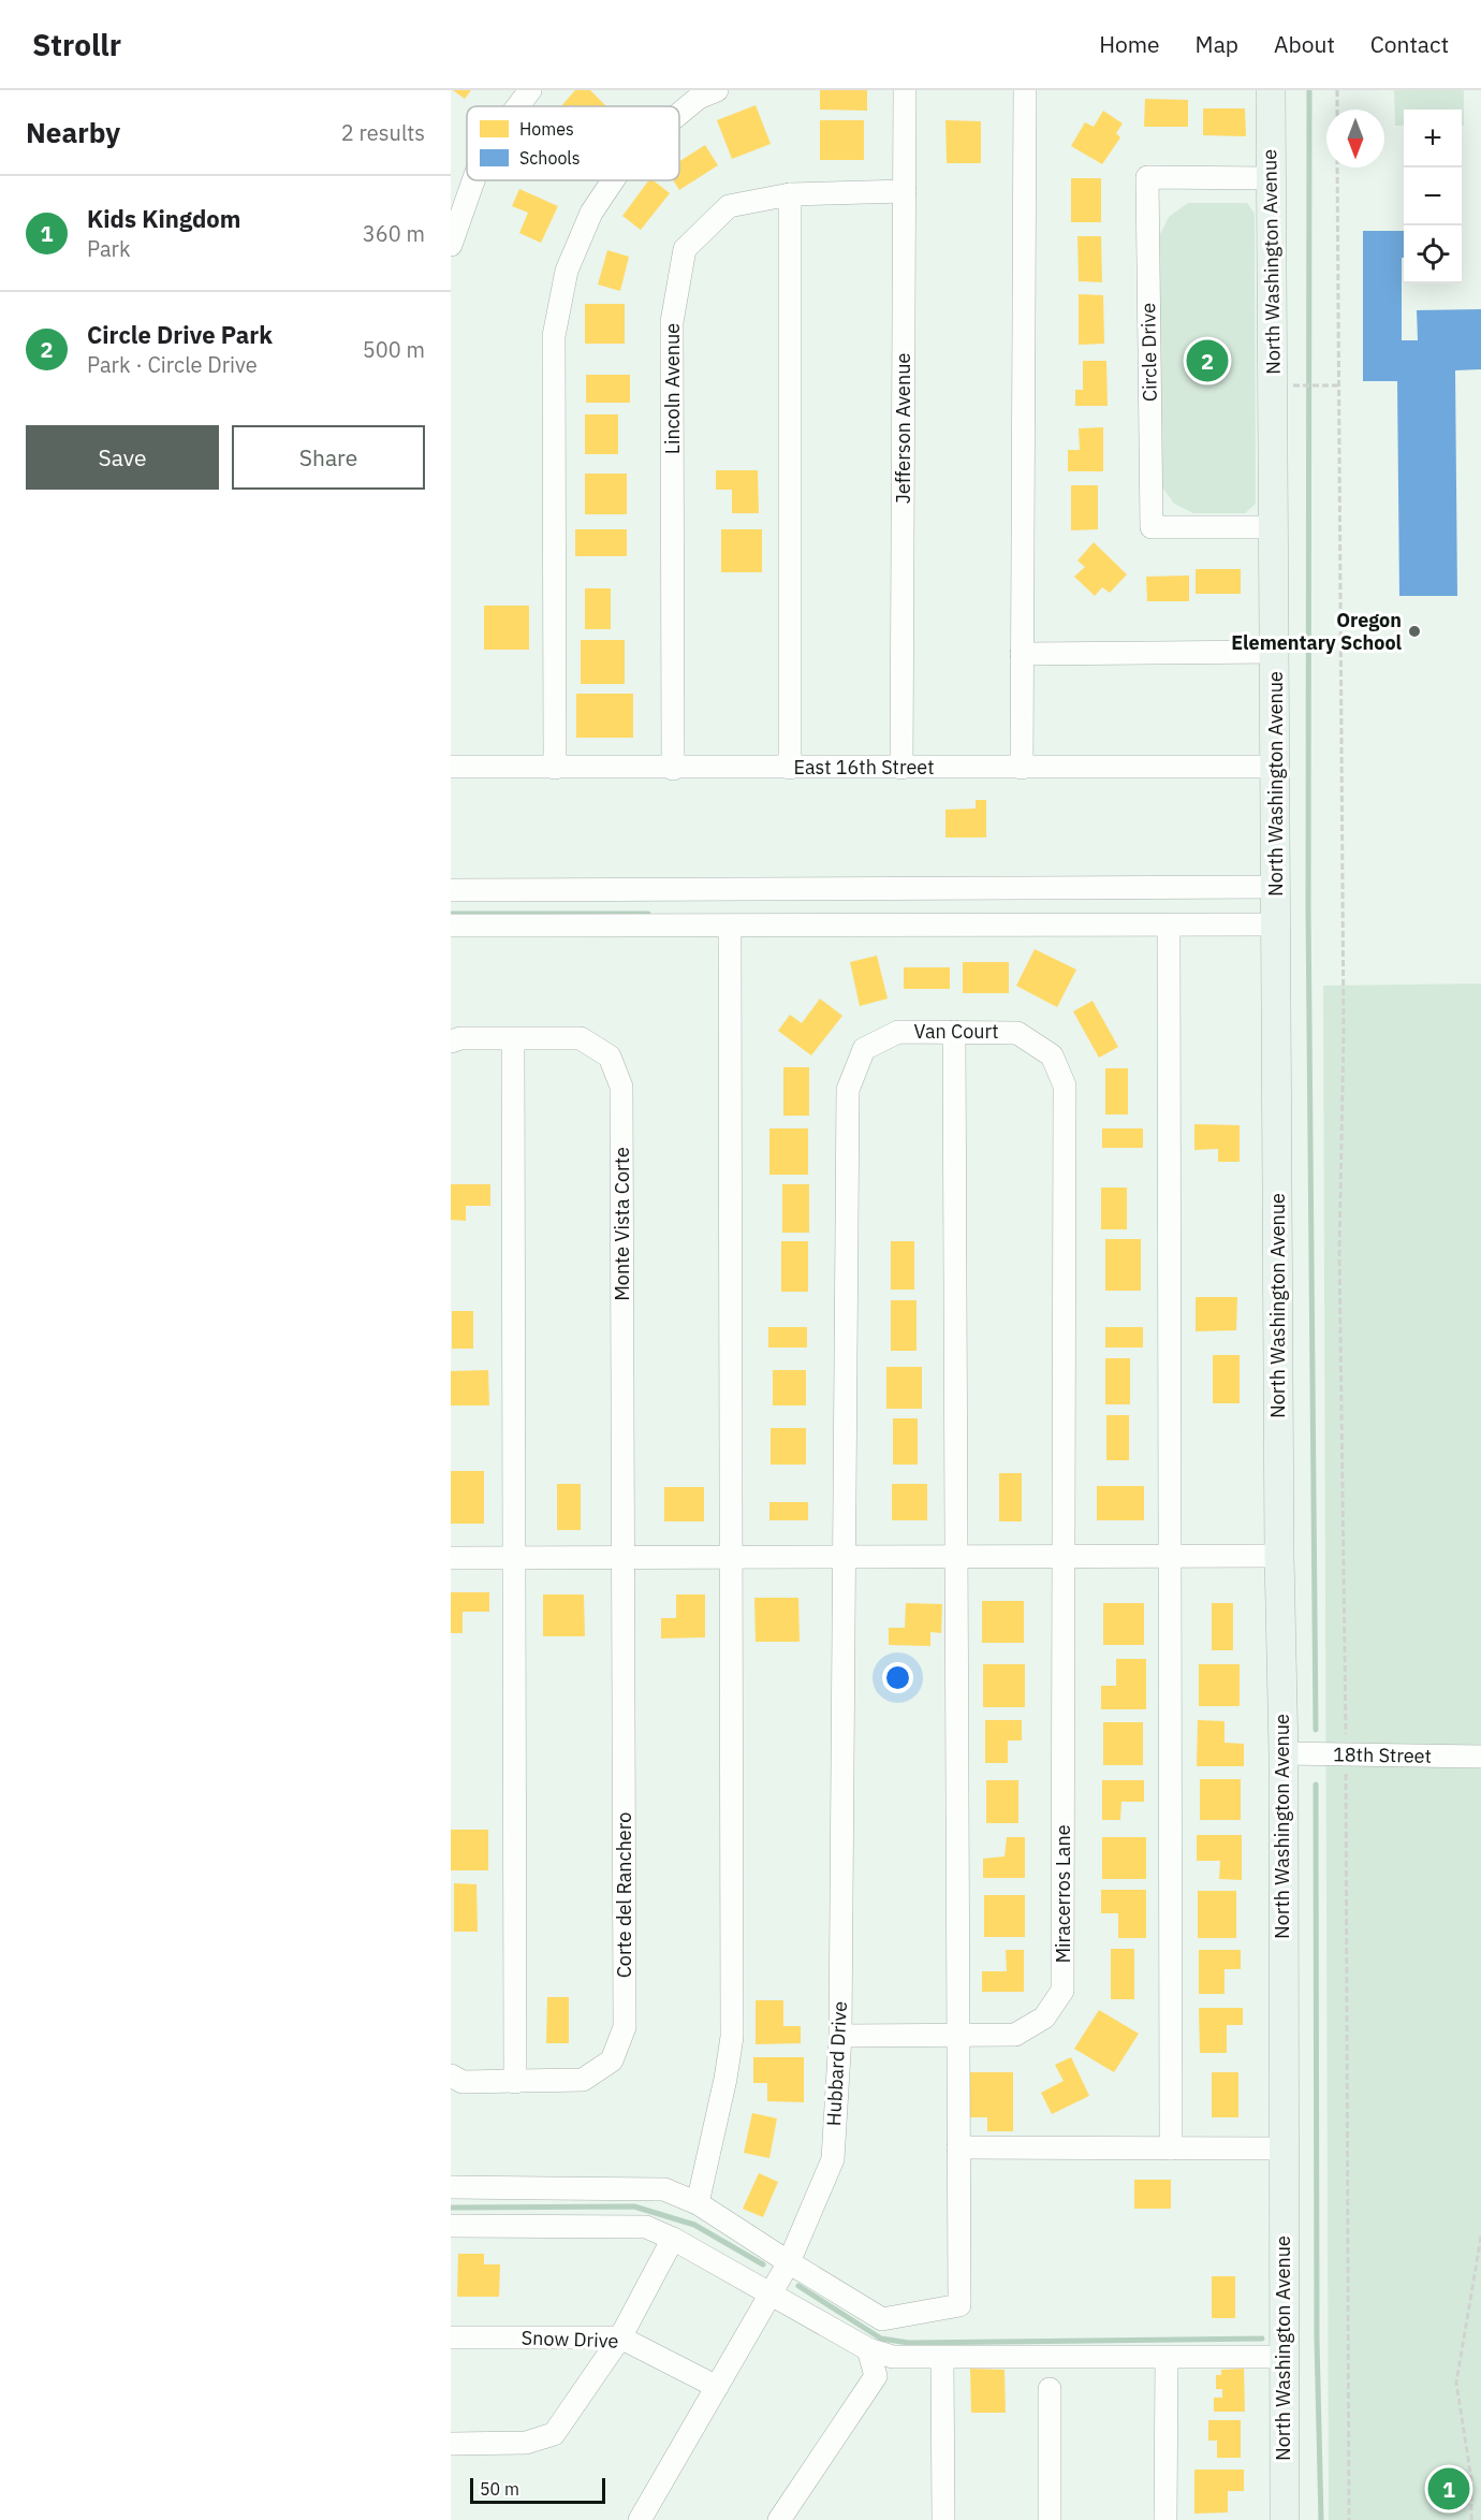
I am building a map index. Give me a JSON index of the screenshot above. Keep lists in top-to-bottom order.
{
  "streets": {
    "main road": ["North Washington Avenue"],
    "street": [
      "Circle Drive",
      "Lincoln Avenue",
      "Jefferson Avenue",
      "East 16th Street",
      "Van Court",
      "Monte Vista Corte",
      "18th Street",
      "Miracerros Lane",
      "Corte del Ranchero",
      "Hubbard Drive",
      "Snow Drive"
    ]
  },
  "crossings": [
    ["North Washington Avenue", "Circle Drive"],
    ["North Washington Avenue", "East 16th Street"],
    ["North Washington Avenue", "18th Street"],
    ["Lincoln Avenue", "Jefferson Avenue"],
    ["Lincoln Avenue", "East 16th Street"],
    ["Jefferson Avenue", "East 16th Street"],
    ["Van Court", "Miracerros Lane"],
    ["Van Court", "Hubbard Drive"],
    ["Monte Vista Corte", "Corte del Ranchero"],
    ["Miracerros Lane", "Hubbard Drive"],
    ["Hubbard Drive", "Snow Drive"]
  ],
  "places": ["Oregon Elementary School"],
  "legend": ["Homes", "Schools"],
  "scale_bar": "50 m",
  "north": "bottom",
  "page": {
    "header": "Strollr",
    "nav": [
      "Home",
      "Map",
      "About",
      "Contact"
    ],
    "heading": ["Nearby", "2 results"],
    "map_buttons": ["+", "−"],
    "list": [
      {
        "mark": "1",
        "name": "Kids Kingdom",
        "note": "Park",
        "value": "360 m"
      },
      {
        "mark": "2",
        "name": "Circle Drive Park",
        "note": "Park · Circle Drive",
        "value": "500 m"
      }
    ],
    "pins": ["2", "1"],
    "buttons": ["Save", "Share"],
    "scale": "50 m"
  }
}
